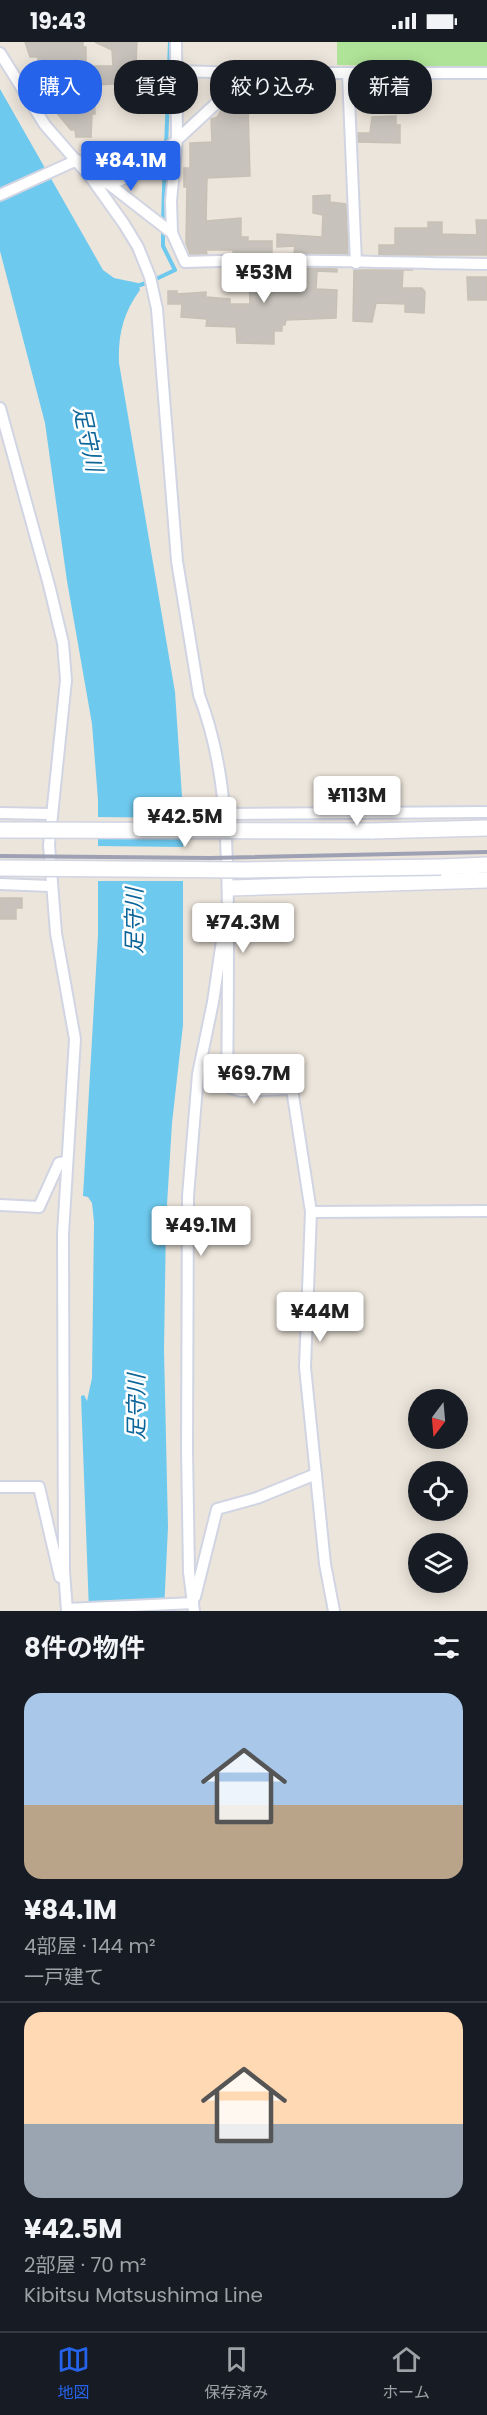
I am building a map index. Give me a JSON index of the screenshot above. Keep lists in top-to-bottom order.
{
  "water": ["足守川"],
  "north": "bottom",
  "page": {
    "status": "19:43",
    "chip": [
      "購入",
      "賃貸",
      "絞り込み",
      "新着"
    ],
    "price": [
      "¥84.1M",
      "¥53M",
      "¥113M",
      "¥42.5M",
      "¥74.3M",
      "¥69.7M",
      "¥49.1M",
      "¥44M"
    ],
    "heading": "8件の物件",
    "list": [
      {
        "name": "¥84.1M",
        "note": "4部屋 · 144 m² · 一戸建て"
      },
      {
        "name": "¥42.5M",
        "note": "2部屋 · 70 m² · Kibitsu Matsushima Line"
      }
    ],
    "tabs": ["地図", "保存済み", "ホーム"]
  }
}
